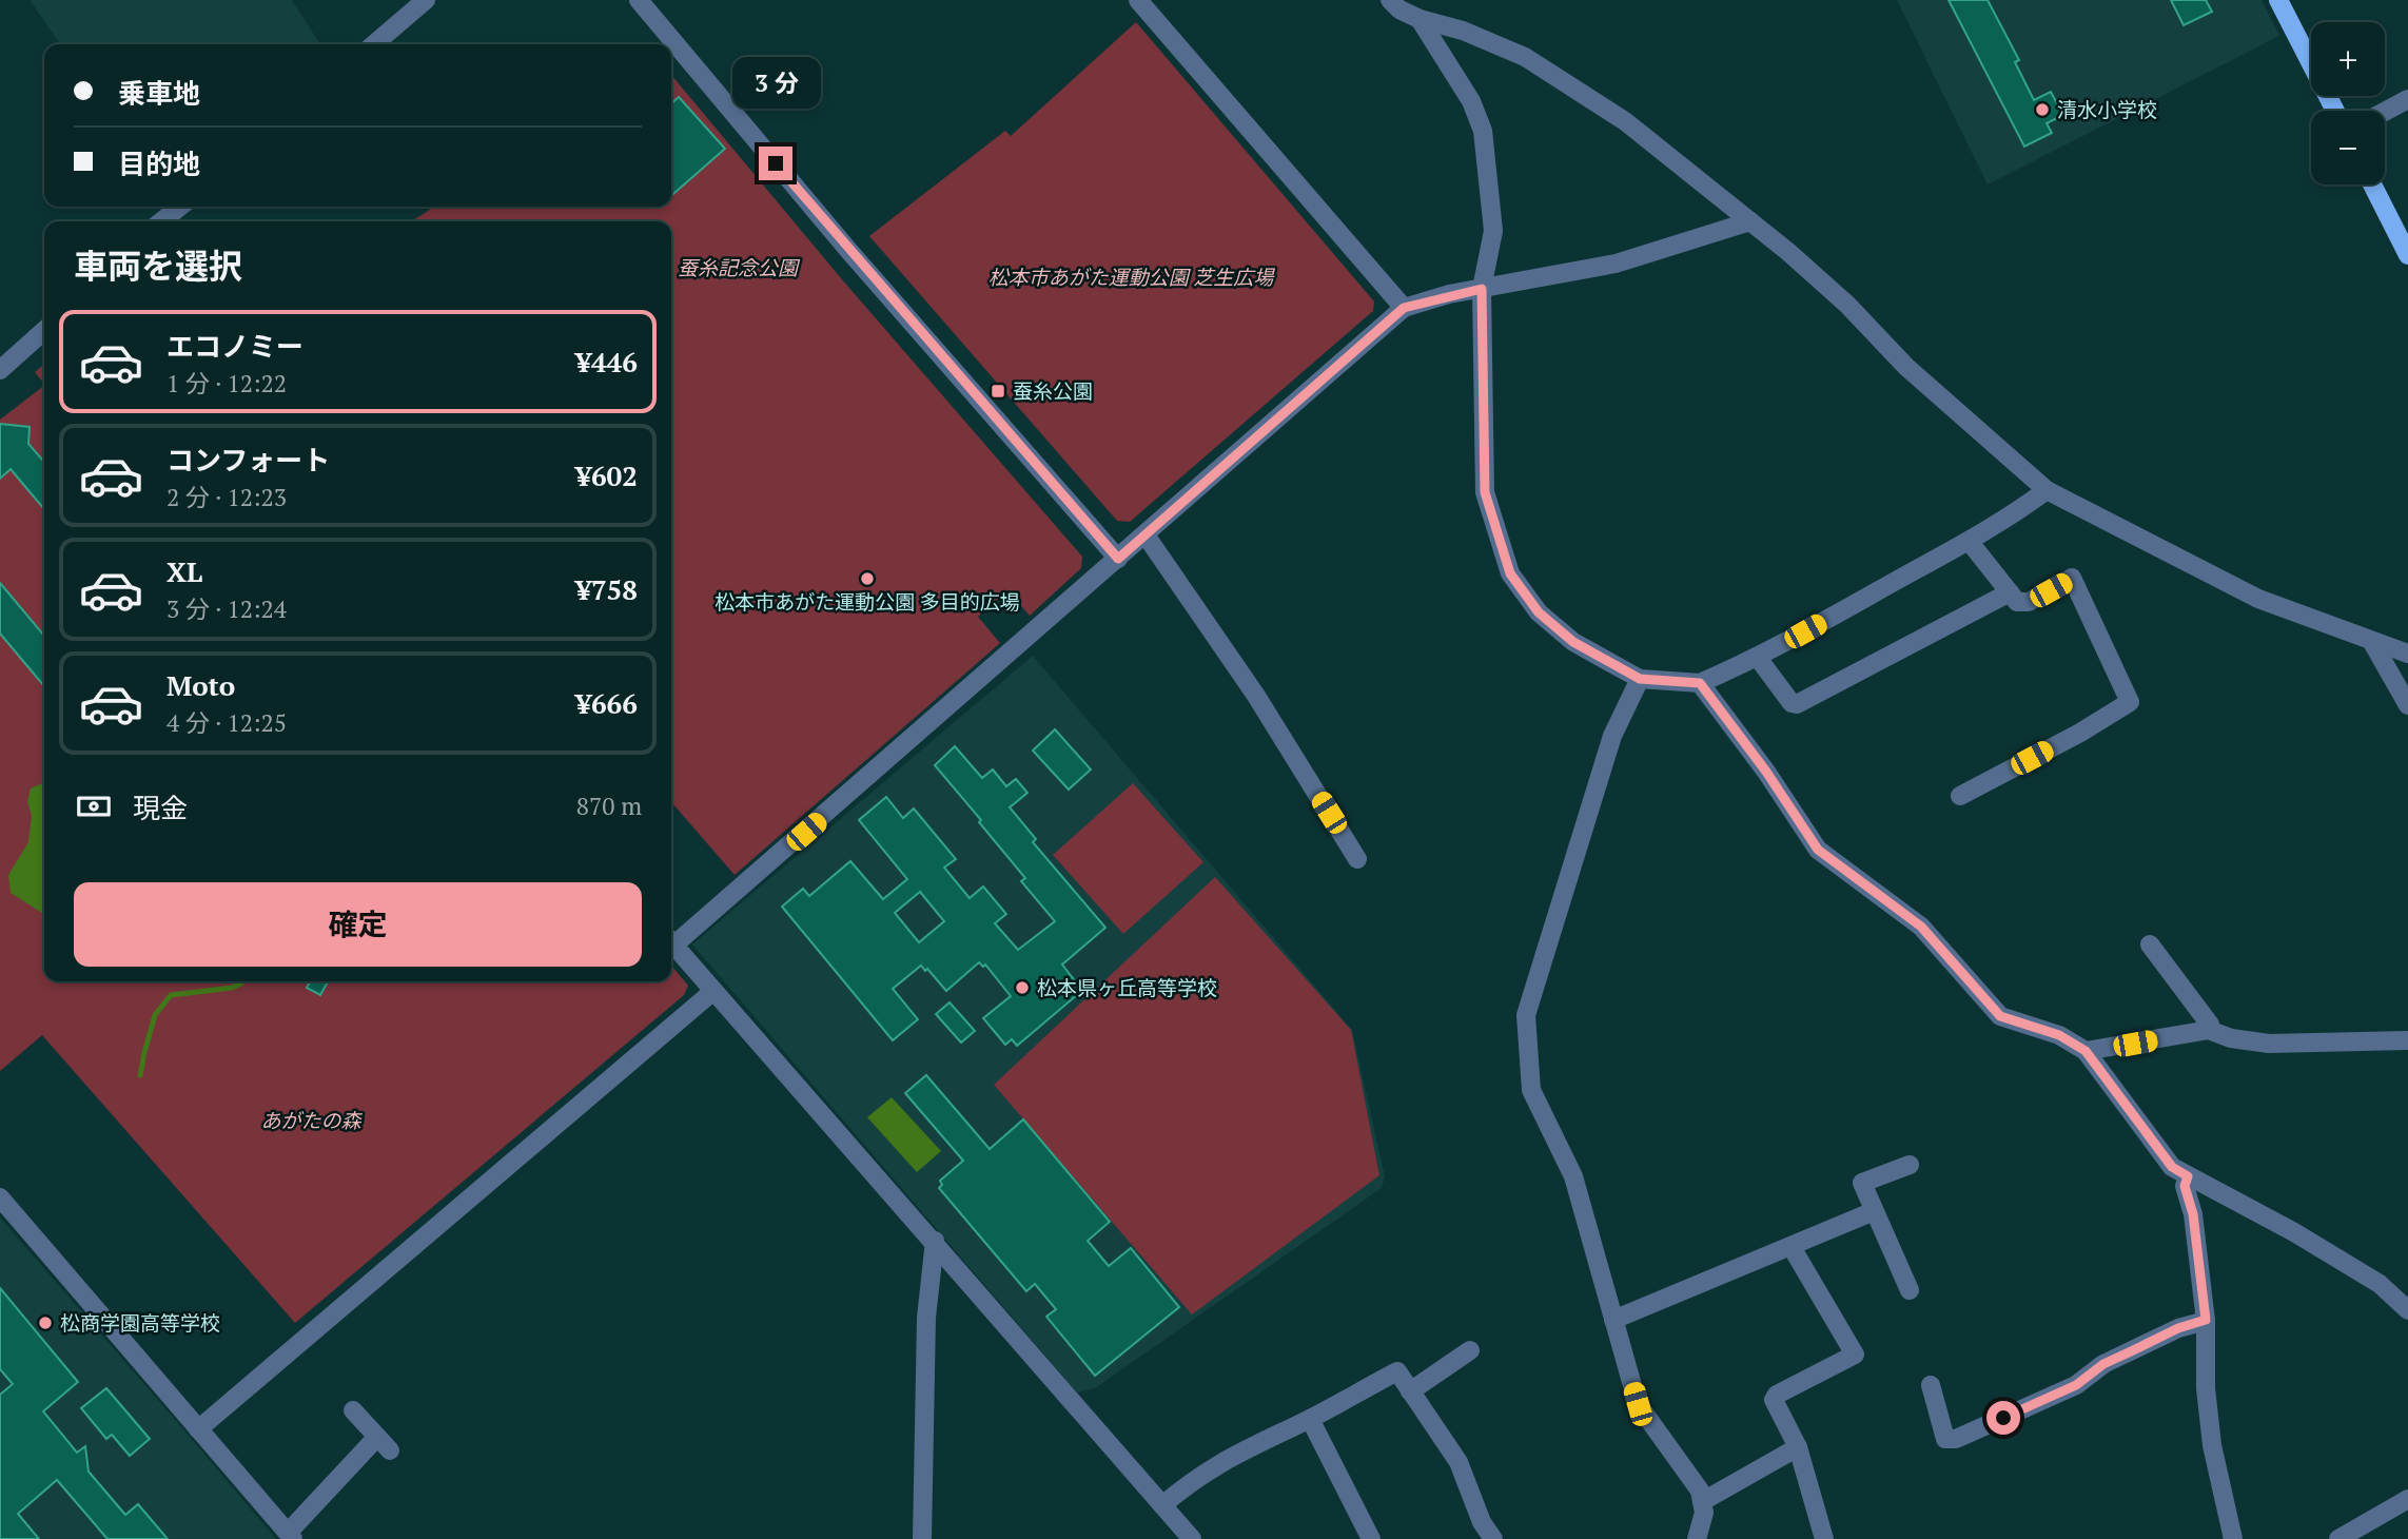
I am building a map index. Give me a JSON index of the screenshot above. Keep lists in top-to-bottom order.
{
  "parks": ["蚕糸記念公園", "松本市あがた運動公園 芝生広場", "あがたの森"],
  "places": {
    "other": [
      "清水小学校",
      "松本市あがた運動公園 多目的広場",
      "松本県ヶ丘高等学校",
      "松商学園高等学校"
    ],
    "transit": ["蚕糸公園"]
  },
  "page": {
    "map_buttons": ["+", "−"],
    "banner": ["乗車地", "目的地"],
    "bubble": "3 分",
    "heading": "車両を選択",
    "list": [
      {
        "name": "エコノミー",
        "note": "1 分 · 12:22",
        "value": "¥446"
      },
      {
        "name": "コンフォート",
        "note": "2 分 · 12:23",
        "value": "¥602"
      },
      {
        "name": "XL",
        "note": "3 分 · 12:24",
        "value": "¥758"
      },
      {
        "name": "Moto",
        "note": "4 分 · 12:25",
        "value": "¥666"
      }
    ],
    "pay": ["現金", "870 m"],
    "buttons": "確定"
  }
}
